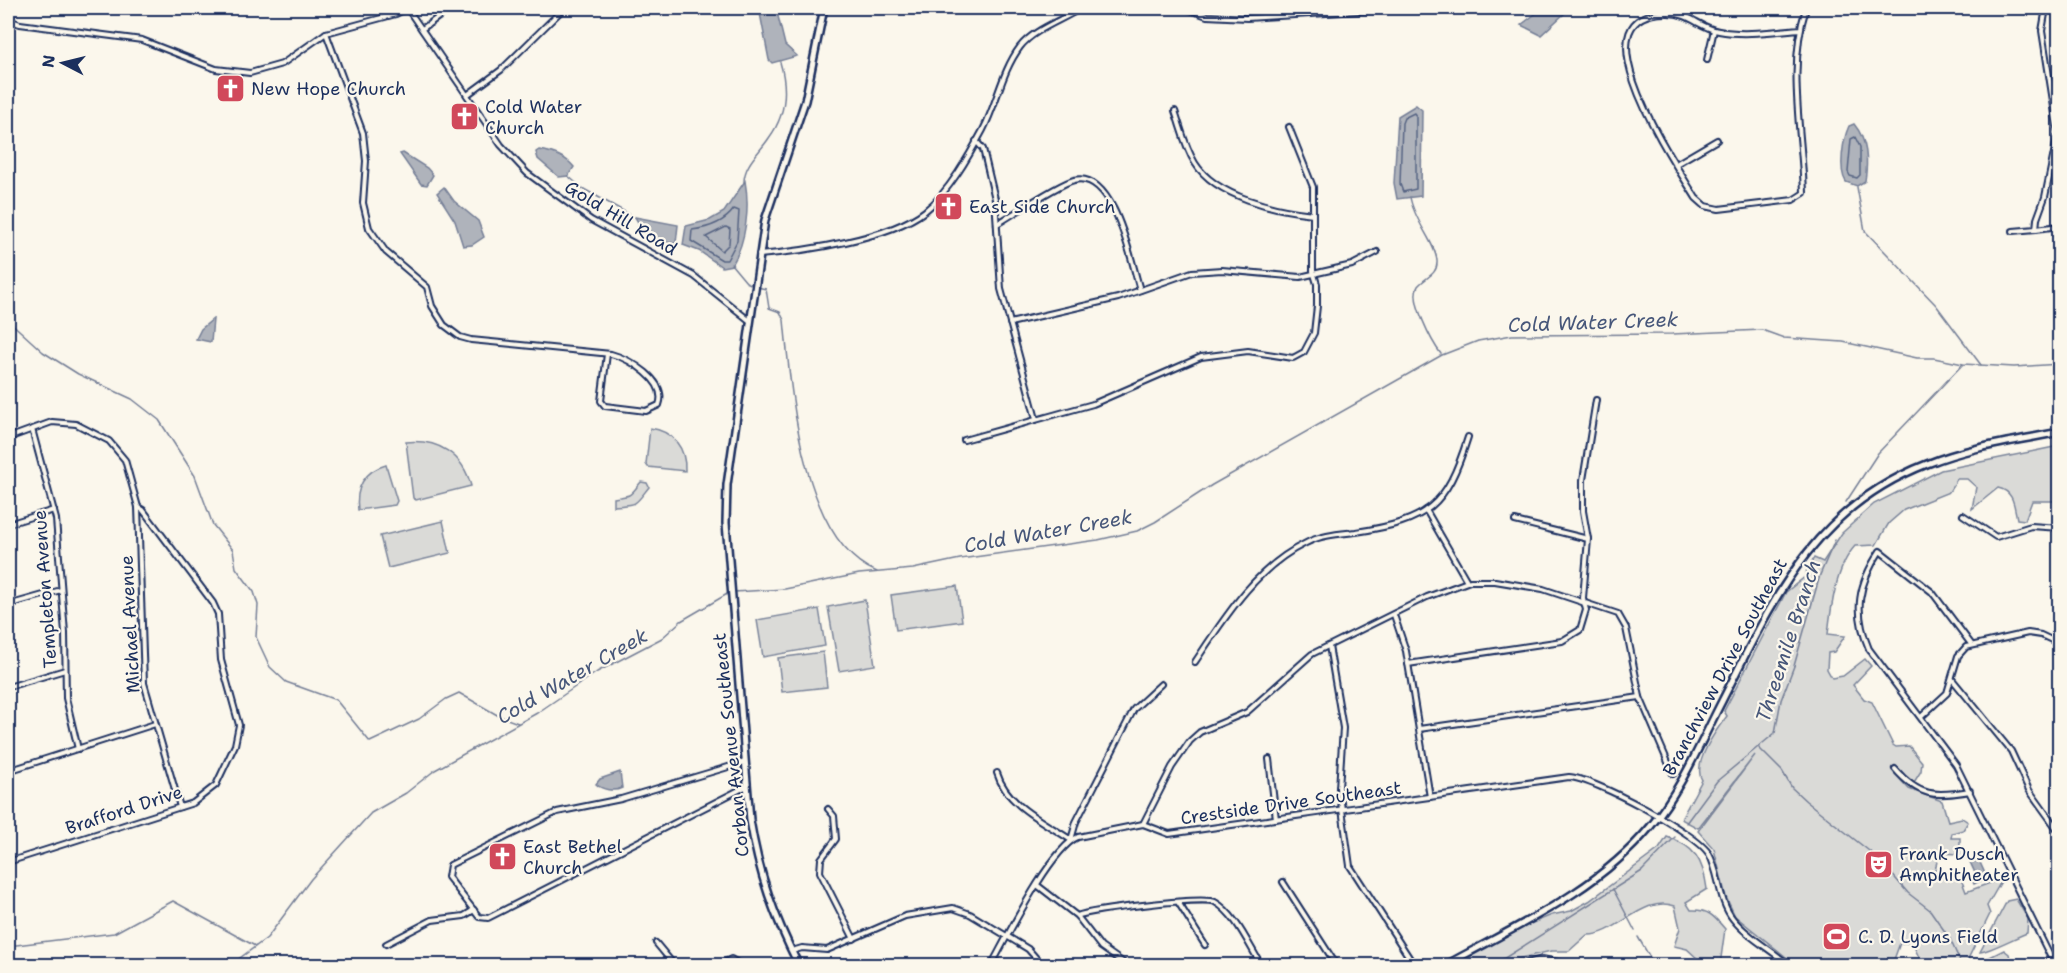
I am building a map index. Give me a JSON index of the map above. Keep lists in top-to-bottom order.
{
  "streets": {
    "main road": ["Branchview Drive Southeast", "Corban Avenue Southeast"],
    "street": [
      "Gold Hill Road",
      "Templeton Avenue",
      "Michael Avenue",
      "Crestside Drive Southeast",
      "Brafford Drive"
    ]
  },
  "crossings": [
    ["Gold Hill Road", "Corban Avenue Southeast"],
    ["Templeton Avenue", "Brafford Drive"],
    ["Michael Avenue", "Brafford Drive"],
    ["Branchview Drive Southeast", "Crestside Drive Southeast"]
  ],
  "water": ["Cold Water Creek", "Threemile Branch"],
  "places": {
    "church": [
      "New Hope Church",
      "Cold Water Church",
      "East Side Church",
      "East Bethel Church"
    ],
    "theatre": ["Frank Dusch Amphitheater"],
    "sports": ["C. D. Lyons Field"]
  },
  "north": "left"
}
